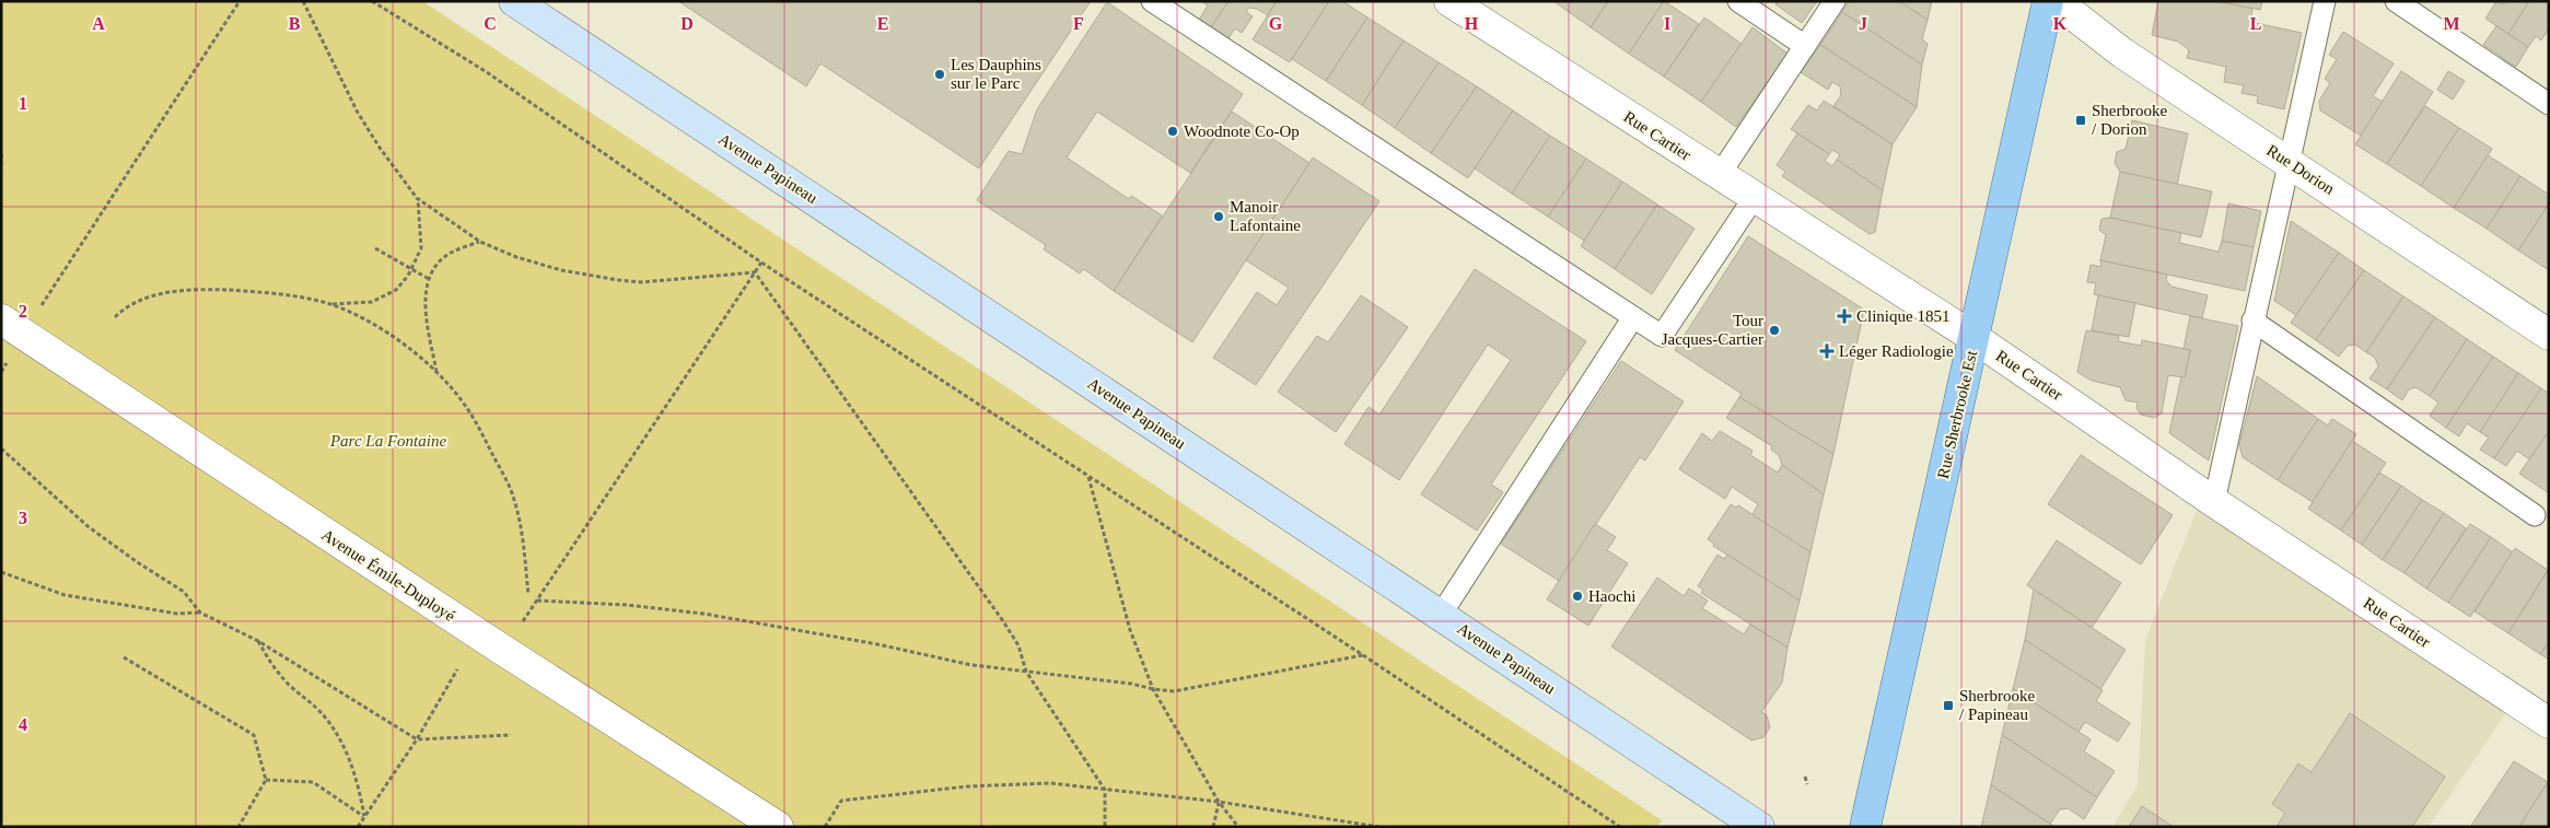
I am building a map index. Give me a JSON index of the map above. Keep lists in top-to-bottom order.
{
  "streets": {
    "main road": ["Avenue Papineau", "Rue Sherbrooke Est"],
    "street": ["Rue Cartier", "Rue Dorion", "Avenue Émile-Duployé"]
  },
  "crossings": [
    ["Rue Cartier", "Rue Sherbrooke Est"]
  ],
  "parks": ["Parc La Fontaine"],
  "places": {
    "other": [
      "Les Dauphins sur le Parc",
      "Woodnote Co-Op",
      "Manoir Lafontaine",
      "Tour Jacques-Cartier",
      "Haochi"
    ],
    "transit": ["Sherbrooke / Dorion", "Sherbrooke / Papineau"],
    "health": ["Clinique 1851", "Léger Radiologie"]
  },
  "grid": {
    "columns": [
      "A",
      "B",
      "C",
      "D",
      "E",
      "F",
      "G",
      "H",
      "I",
      "J",
      "K",
      "L",
      "M"
    ],
    "rows": [
      "1",
      "2",
      "3",
      "4"
    ]
  }
}
